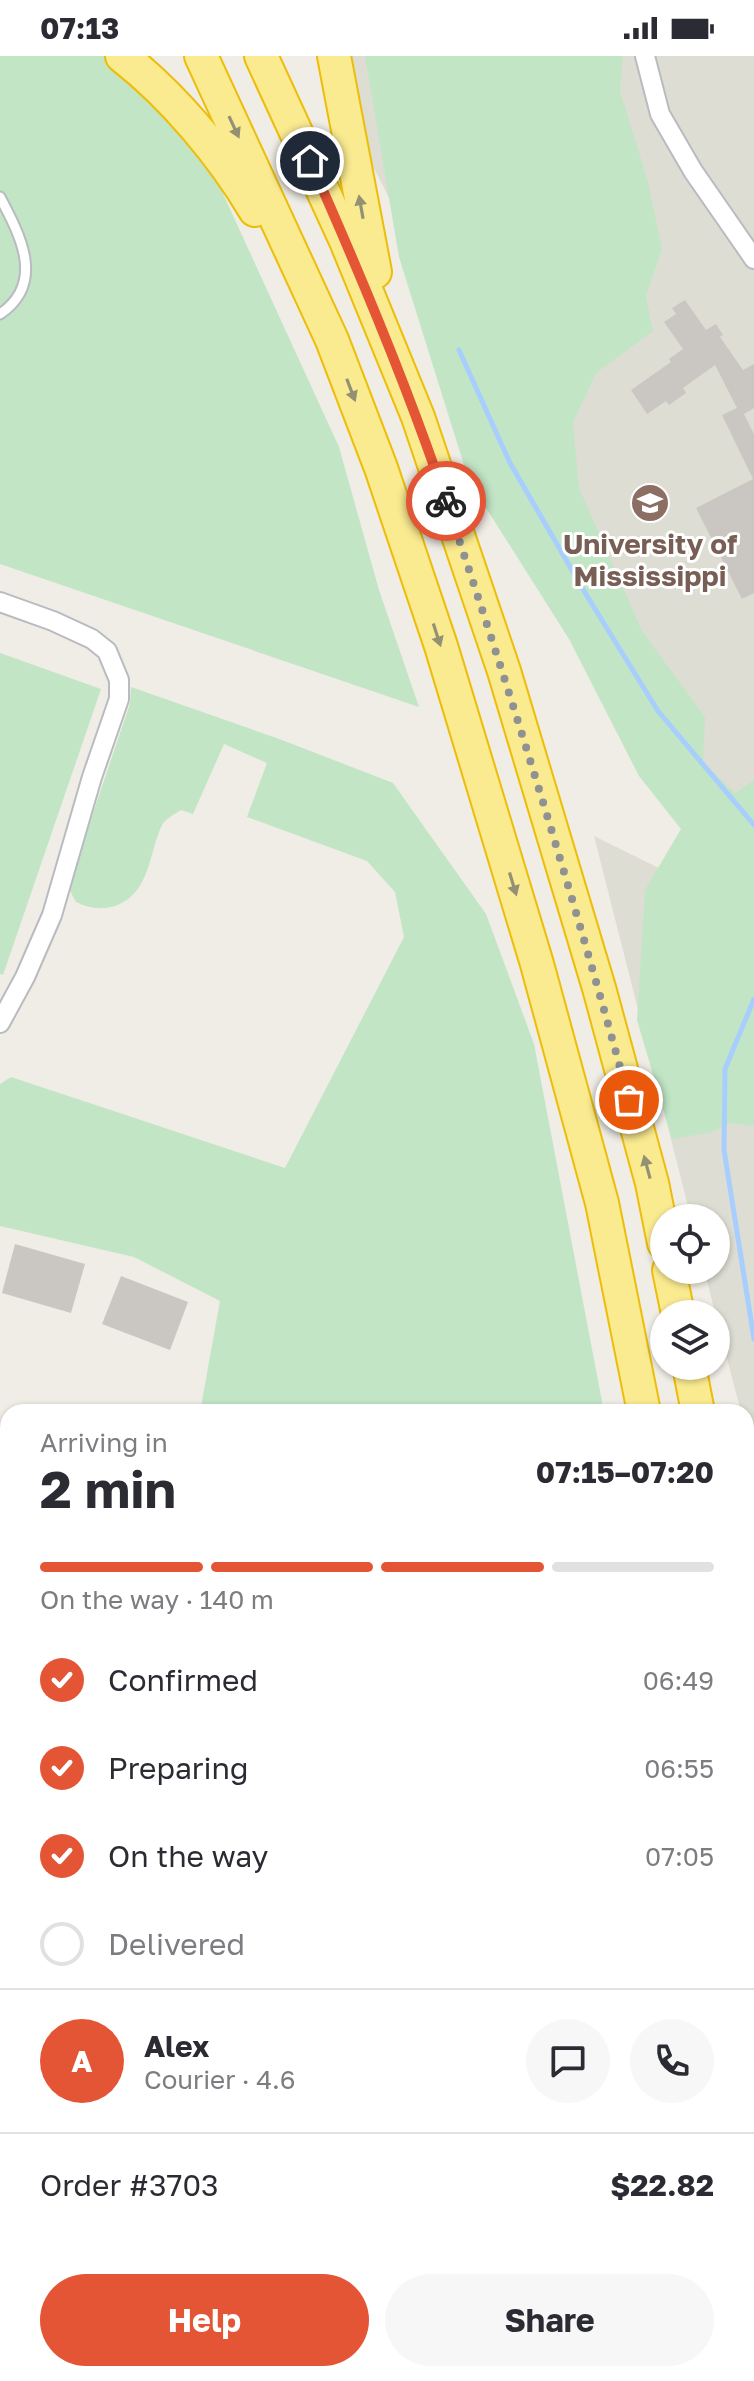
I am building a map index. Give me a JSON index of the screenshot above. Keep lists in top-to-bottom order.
{
  "places": {
    "school or university": ["University of Mississippi"]
  },
  "page": {
    "status": "07:13",
    "heading": ["2 min", "Arriving in", "07:15–07:20"],
    "panel": [
      "Alex",
      "Courier · 4.6",
      "Order #3703",
      "$22.82"
    ],
    "bar": "On the way · 140 m",
    "list": [
      ["Confirmed", "06:49"],
      ["Preparing", "06:55"],
      ["On the way", "07:05"],
      "Delivered"
    ],
    "round": "A",
    "buttons": ["Help", "Share"]
  }
}
